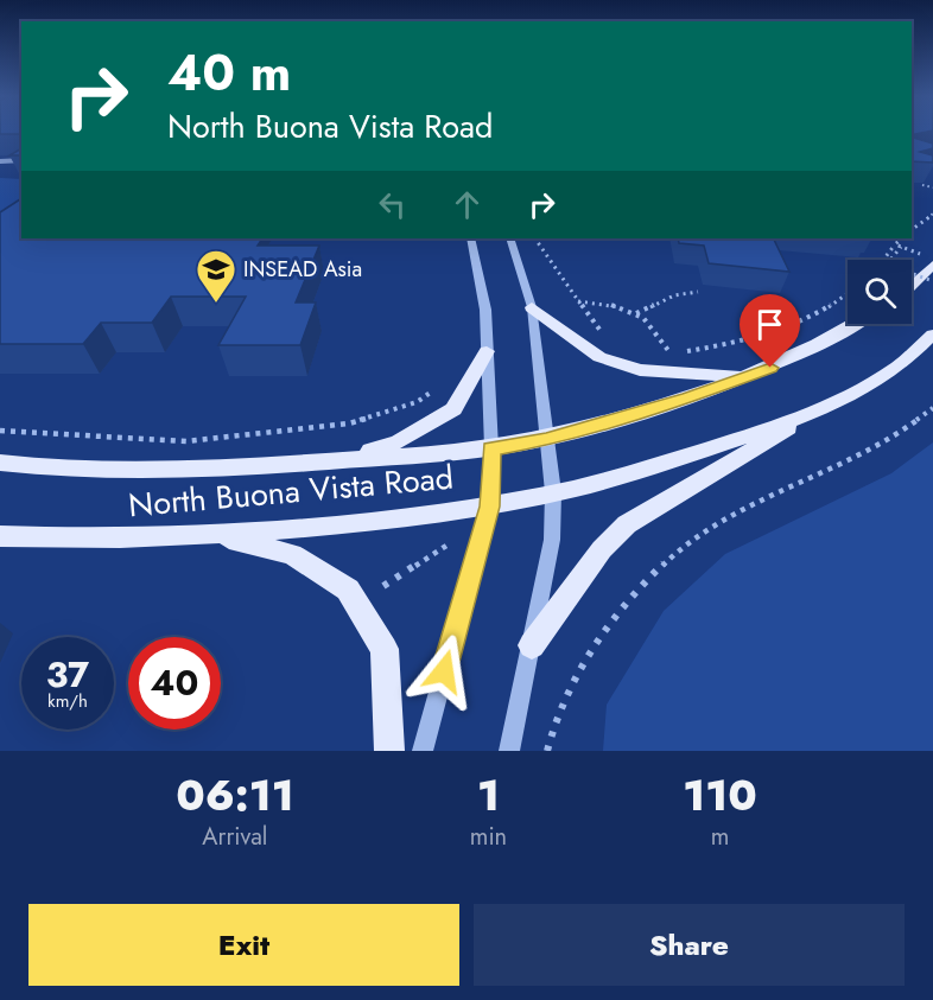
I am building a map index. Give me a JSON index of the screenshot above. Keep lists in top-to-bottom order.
{
  "streets": {
    "main road": ["North Buona Vista Road"]
  },
  "places": {
    "school or university": ["INSEAD Asia"]
  },
  "page": {
    "turn": ["40 m", "North Buona Vista Road"],
    "speed": "37 km/h",
    "limit": "40",
    "eta": [
      "06:11",
      "Arrival",
      "1",
      "min",
      "110",
      "m"
    ],
    "buttons": ["Exit", "Share"]
  }
}
